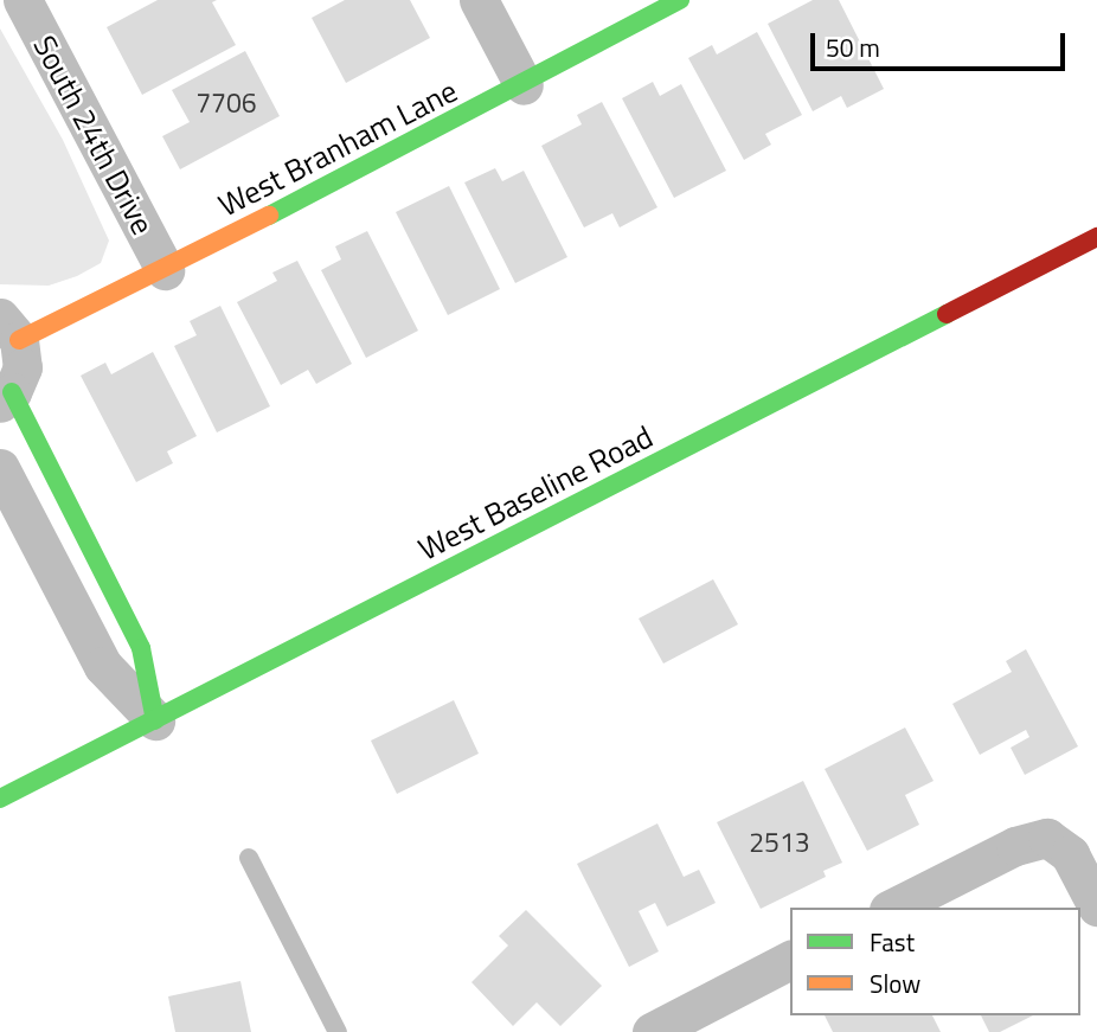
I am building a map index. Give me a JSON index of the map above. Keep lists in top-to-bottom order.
{
  "streets": {
    "main road": ["West Branham Lane", "West Baseline Road"],
    "street": ["South 24th Drive"]
  },
  "crossings": [
    ["South 24th Drive", "West Branham Lane"]
  ],
  "house_numbers": ["7706", "2513"],
  "legend": ["Fast", "Slow"],
  "scale_bar": "50 m"
}
